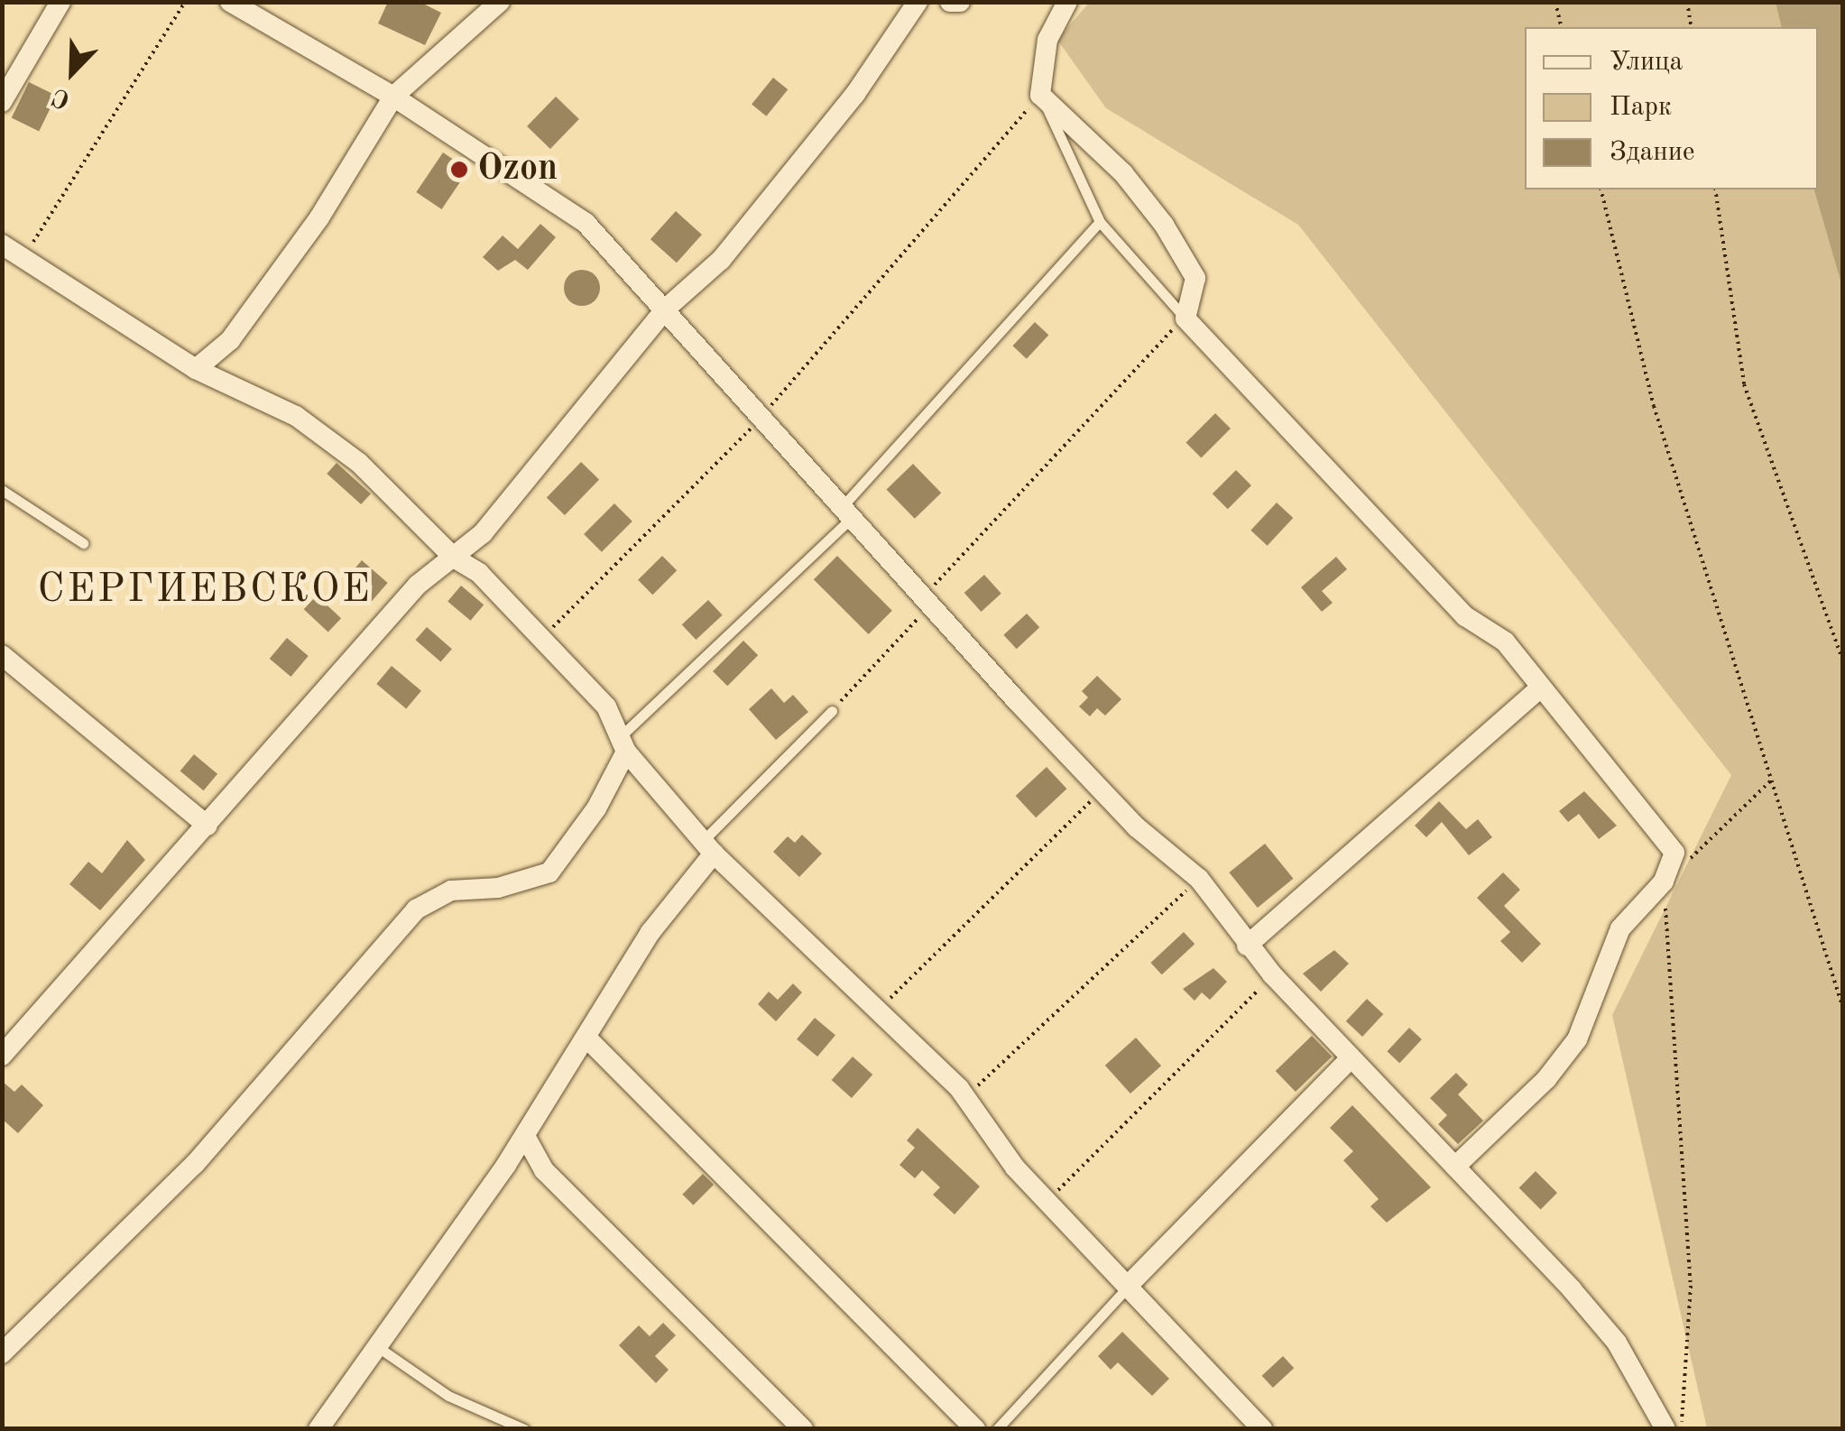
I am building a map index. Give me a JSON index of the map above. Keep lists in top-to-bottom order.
{
  "districts": ["СЕРГИЕВСКОЕ"],
  "places": ["Ozon"],
  "legend": ["Улица", "Парк", "Здание"],
  "north": "bottom left"
}
